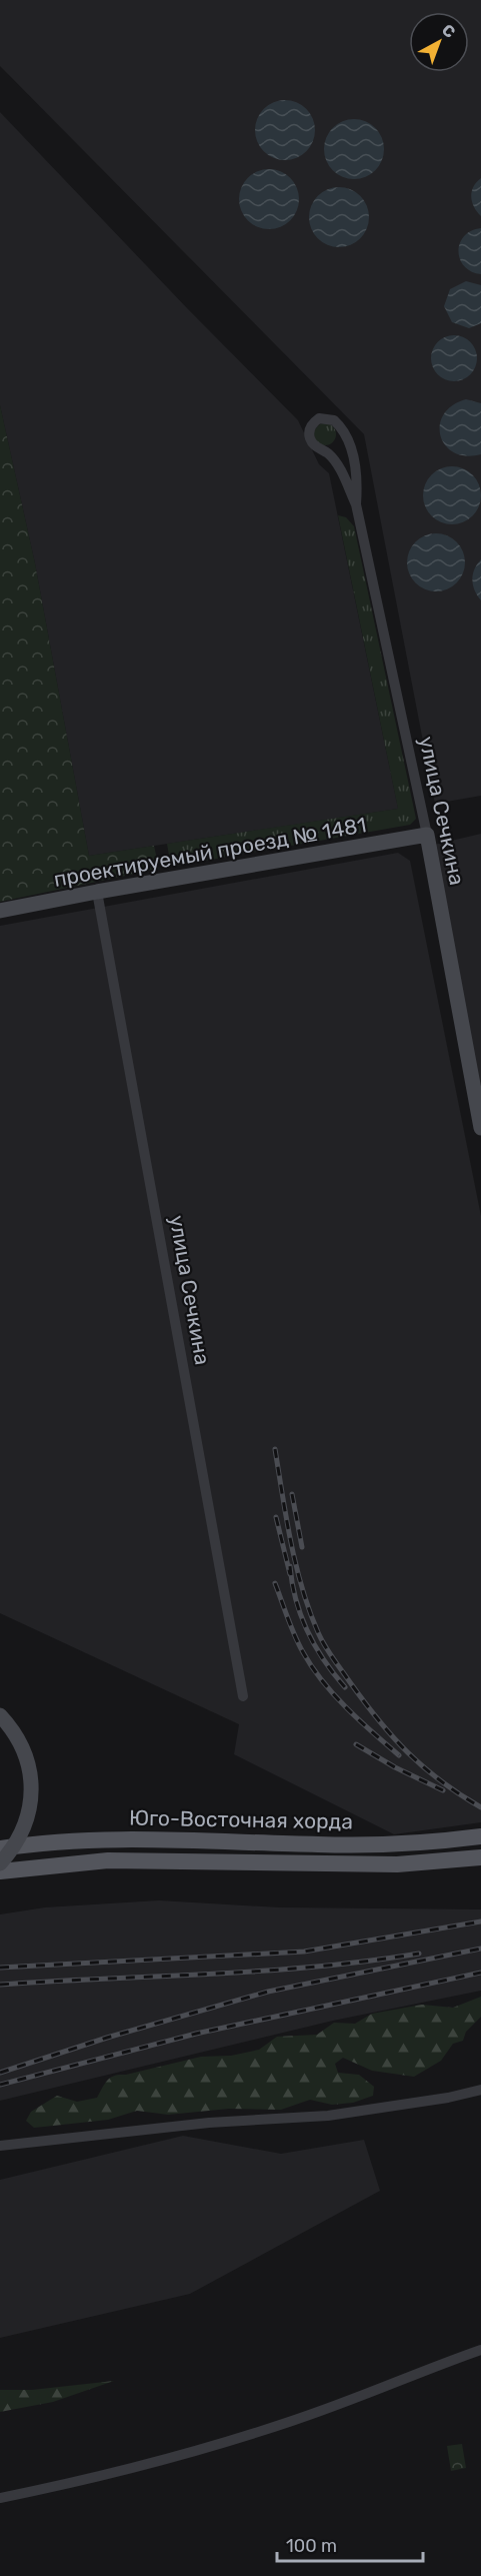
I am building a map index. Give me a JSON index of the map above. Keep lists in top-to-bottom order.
{
  "streets": {
    "main road": ["Юго-Восточная хорда"],
    "street": ["улица Сечкина", "проектируемый проезд № 1481"]
  },
  "crossings": [
    ["улица Сечкина", "проектируемый проезд № 1481"]
  ],
  "scale_bar": "100 m",
  "north": "top right"
}
